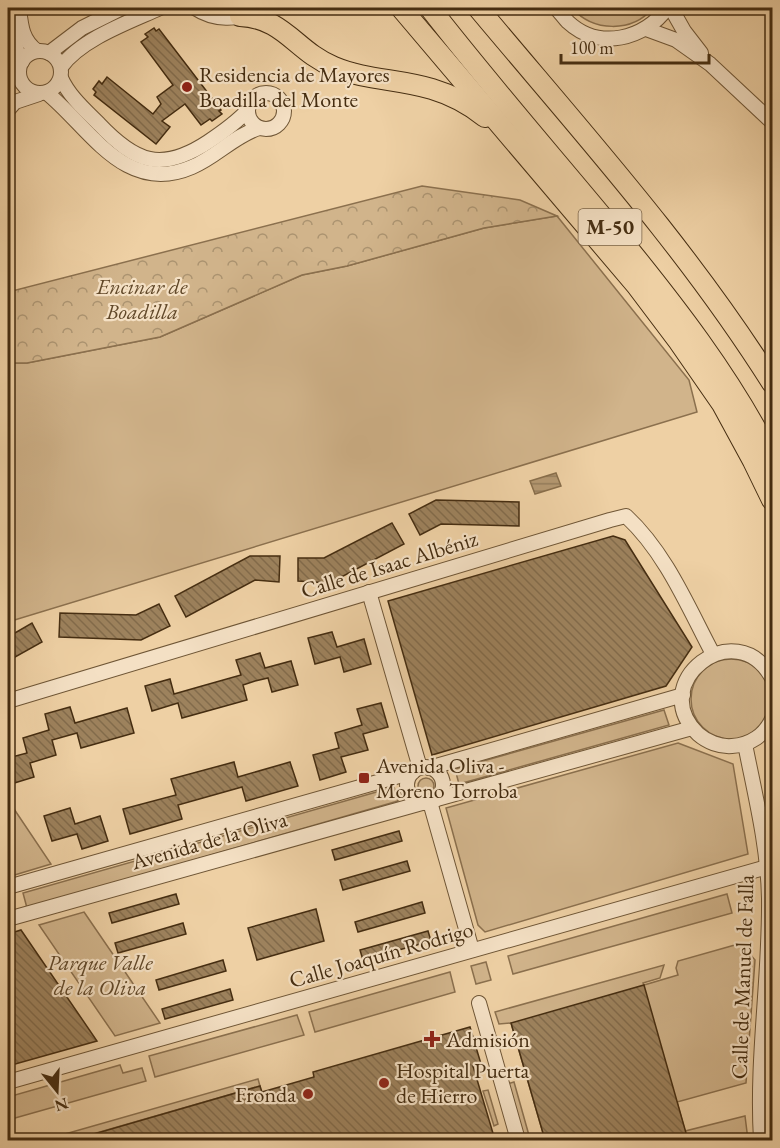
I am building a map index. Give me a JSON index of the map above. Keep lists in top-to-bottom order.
{
  "streets": {
    "highway": ["M-50"],
    "street": [
      "Calle de Isaac Albéniz",
      "Avenida de la Oliva",
      "Calle Joaquín Rodrigo",
      "Calle de Manuel de Falla"
    ]
  },
  "crossings": [
    ["Calle Joaquín Rodrigo", "Calle de Manuel de Falla"]
  ],
  "parks": ["Encinar de Boadilla", "Parque Valle de la Oliva"],
  "places": {
    "other": ["Residencia de Mayores Boadilla del Monte", "Hospital Puerta de Hierro", "Fronda"],
    "transit": ["Avenida Oliva - Moreno Torroba"],
    "health": ["Admisión"]
  },
  "scale_bar": "100 m",
  "north": "bottom"
}
